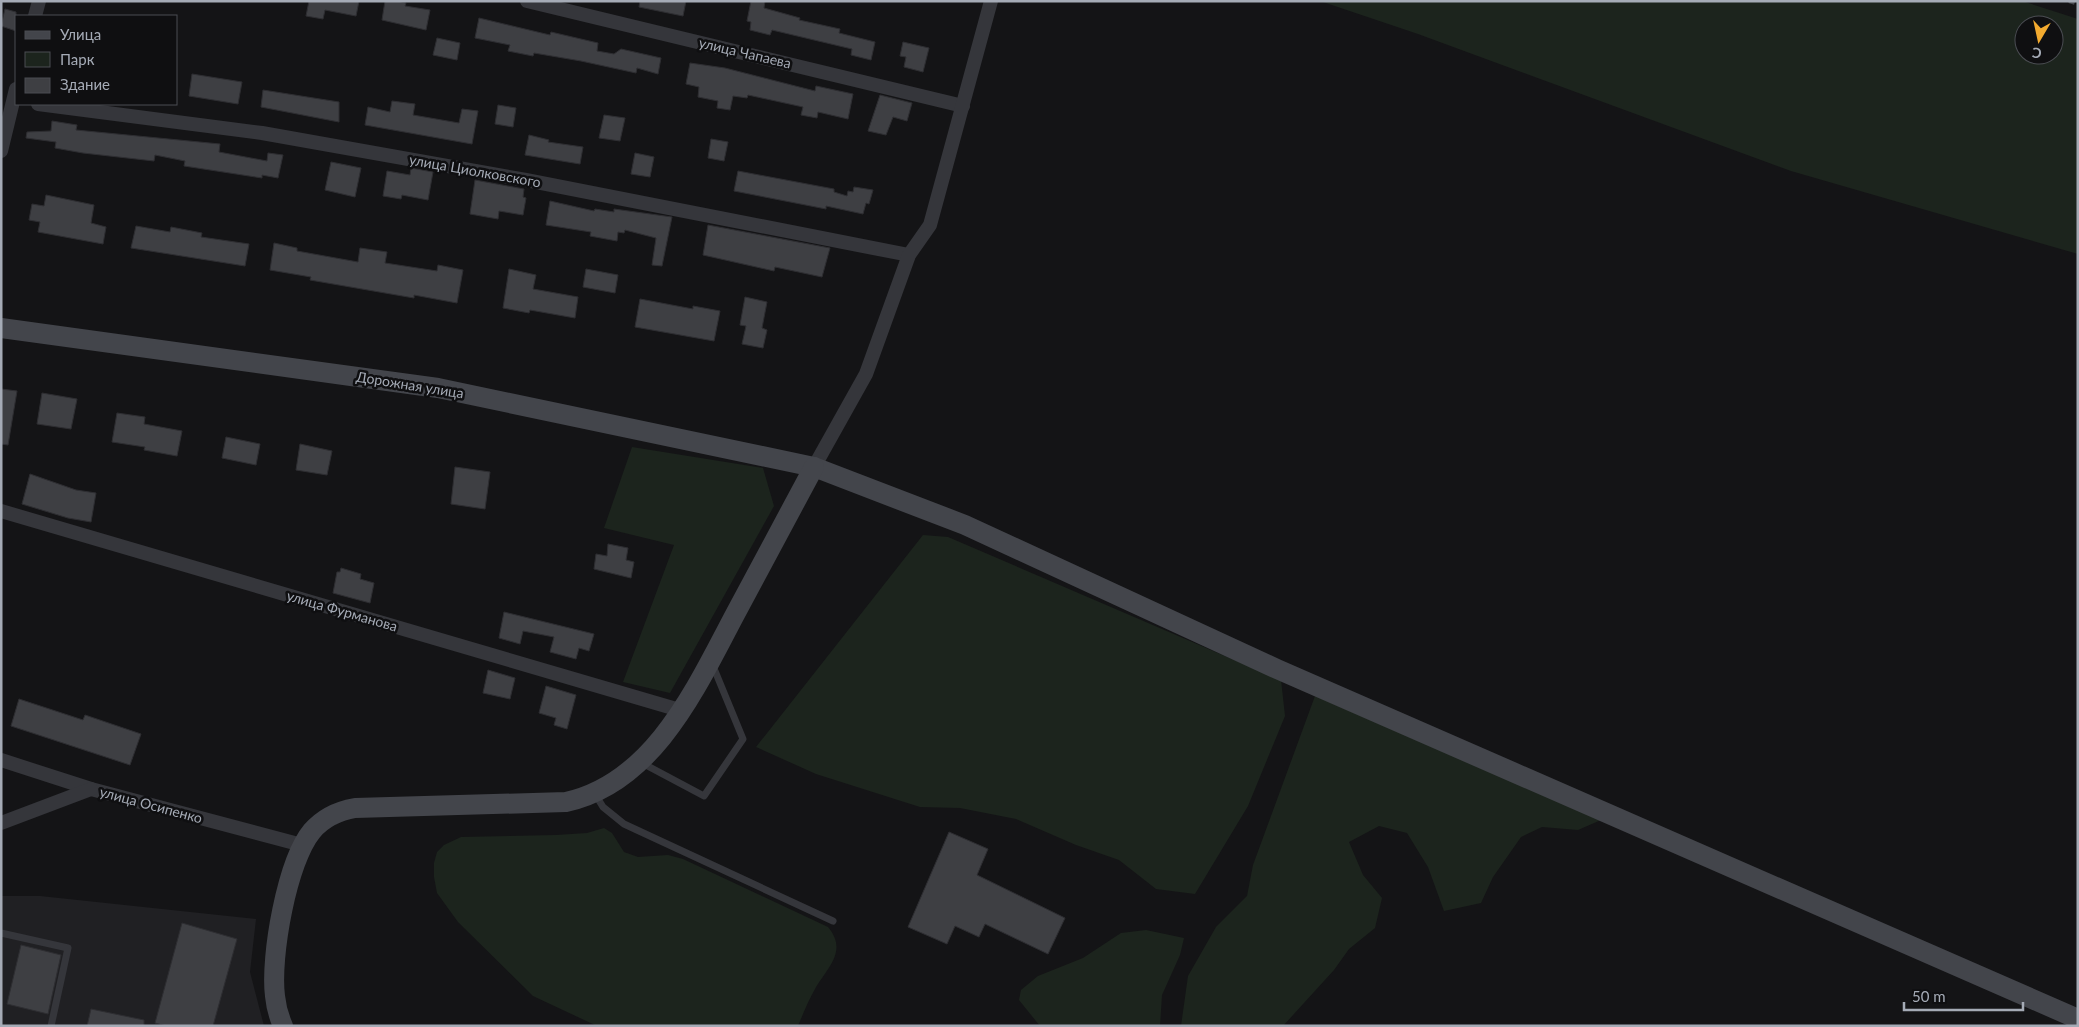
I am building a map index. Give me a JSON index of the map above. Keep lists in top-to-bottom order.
{
  "streets": {
    "main road": ["Дорожная улица"],
    "street": [
      "улица Чапаева",
      "улица Циолковского",
      "улица Фурманова",
      "улица Осипенко"
    ]
  },
  "legend": ["Улица", "Парк", "Здание"],
  "scale_bar": "50 m",
  "north": "bottom"
}
